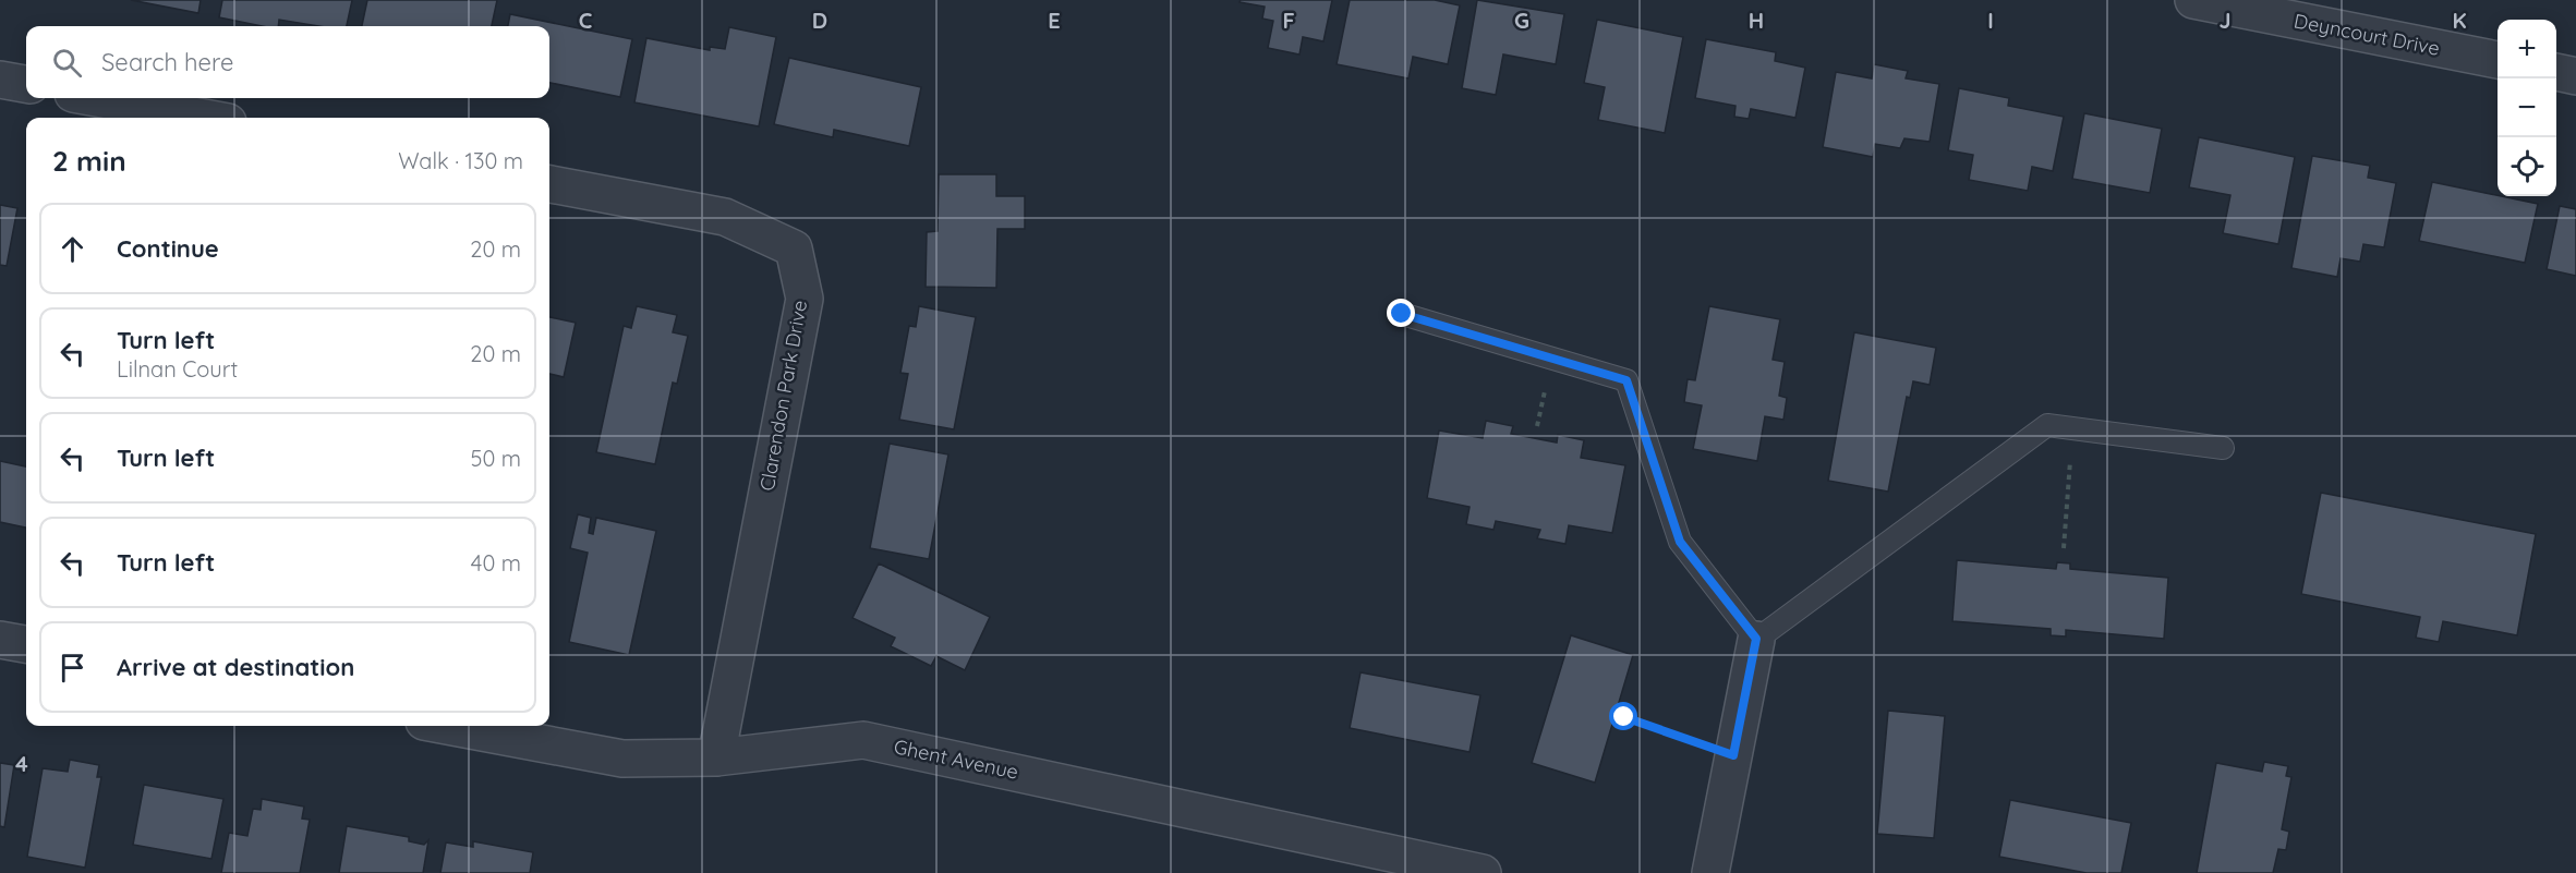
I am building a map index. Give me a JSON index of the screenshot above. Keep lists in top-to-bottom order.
{
  "streets": {
    "street": ["Deyncourt Drive", "Clarendon Park Drive", "Ghent Avenue"]
  },
  "crossings": [
    ["Clarendon Park Drive", "Ghent Avenue"]
  ],
  "page": {
    "map_buttons": ["+", "−"],
    "search": "Search here",
    "heading": ["2 min", "Walk · 130 m"],
    "list": [
      ["Continue", "20 m"],
      ["Turn left", "Lilnan Court", "20 m"],
      ["Turn left", "50 m"],
      ["Turn left", "40 m"],
      "Arrive at destination"
    ]
  },
  "grid": {
    "columns": [
      "C",
      "D",
      "E",
      "F",
      "G",
      "H",
      "I",
      "J",
      "K"
    ],
    "rows": ["4"]
  }
}
